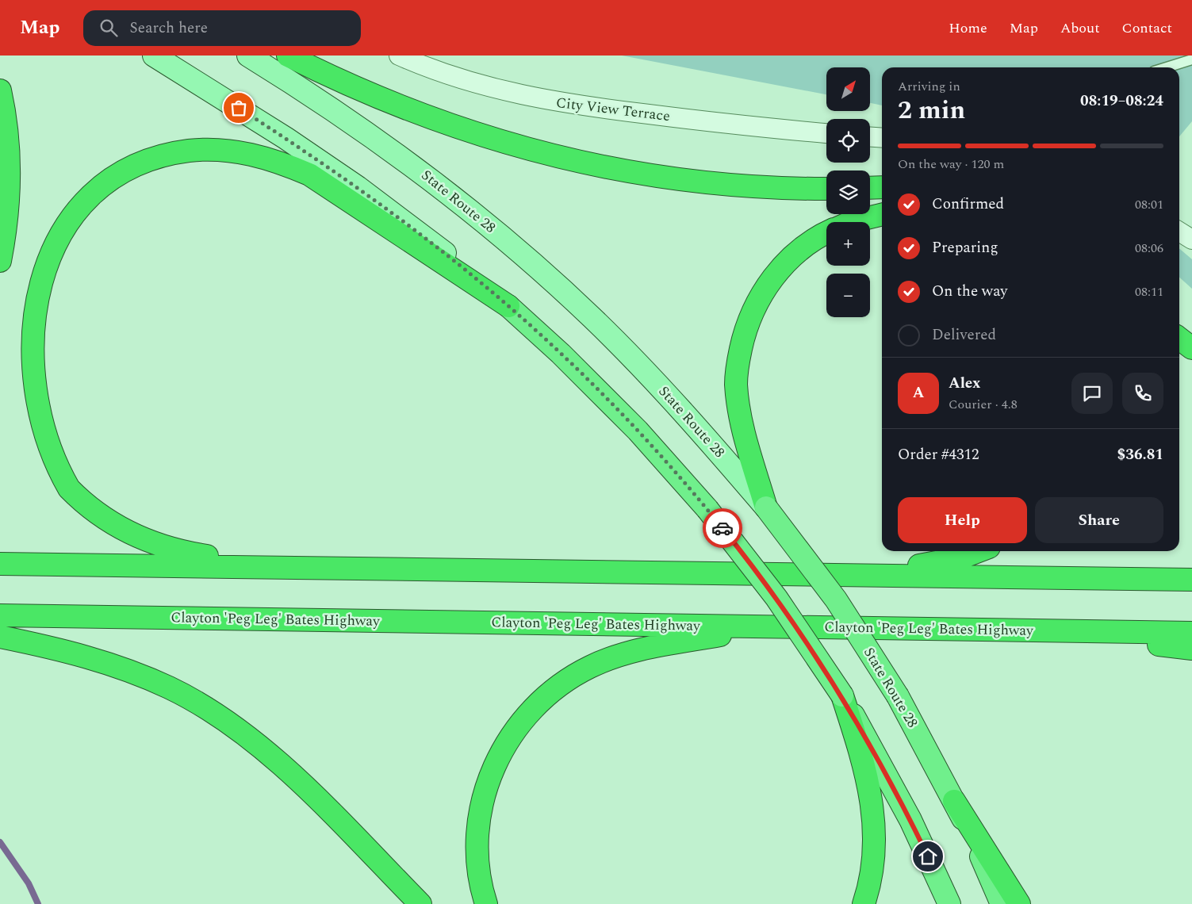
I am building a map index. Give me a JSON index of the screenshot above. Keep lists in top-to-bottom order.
{
  "streets": {
    "highway": ["State Route 28", "Clayton 'Peg Leg' Bates Highway"],
    "street": ["City View Terrace"]
  },
  "north": "top right",
  "page": {
    "header": "Map",
    "search": "Search here",
    "nav": [
      "Home",
      "Map",
      "About",
      "Contact"
    ],
    "map_buttons": ["+", "−"],
    "heading": ["2 min", "Arriving in", "08:19–08:24"],
    "panel": [
      "Alex",
      "Courier · 4.8",
      "Order #4312",
      "$36.81"
    ],
    "bar": "On the way · 120 m",
    "list": [
      ["Confirmed", "08:01"],
      ["Preparing", "08:06"],
      ["On the way", "08:11"],
      "Delivered"
    ],
    "round": "A",
    "buttons": ["Help", "Share"]
  }
}
